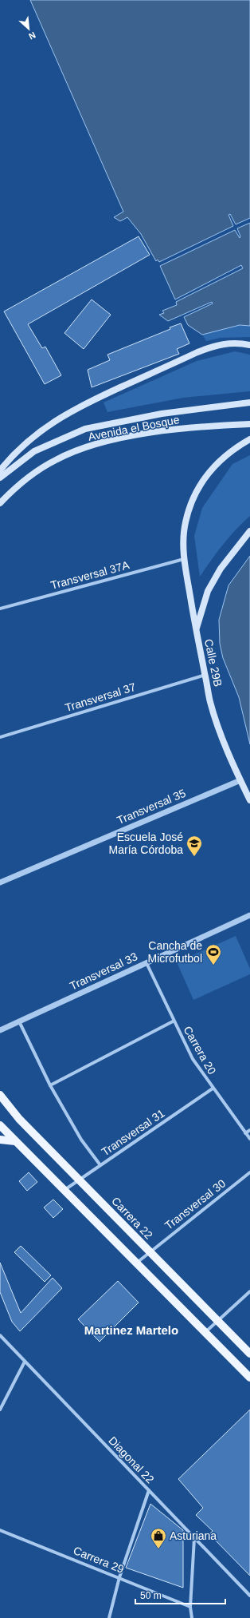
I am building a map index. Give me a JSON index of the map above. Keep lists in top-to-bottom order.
{
  "streets": {
    "main road": ["Avenida el Bosque", "Calle 29B", "Carrera 22"],
    "street": [
      "Transversal 37A",
      "Transversal 37",
      "Transversal 35",
      "Transversal 33",
      "Carrera 20",
      "Transversal 31",
      "Transversal 30",
      "Diagonal 22",
      "Carrera 29"
    ]
  },
  "crossings": [
    ["Transversal 37A", "Calle 29B"],
    ["Calle 29B", "Transversal 37"],
    ["Calle 29B", "Transversal 35"],
    ["Transversal 33", "Carrera 20"],
    ["Carrera 20", "Transversal 31"],
    ["Transversal 31", "Carrera 22"],
    ["Transversal 30", "Carrera 22"]
  ],
  "districts": ["Martinez Martelo"],
  "places": {
    "school or university": ["Escuela José María Córdoba"],
    "sports": ["Cancha de Microfutbol"],
    "shop": ["Asturiana"]
  },
  "scale_bar": "50 m",
  "north": "bottom right"
}
